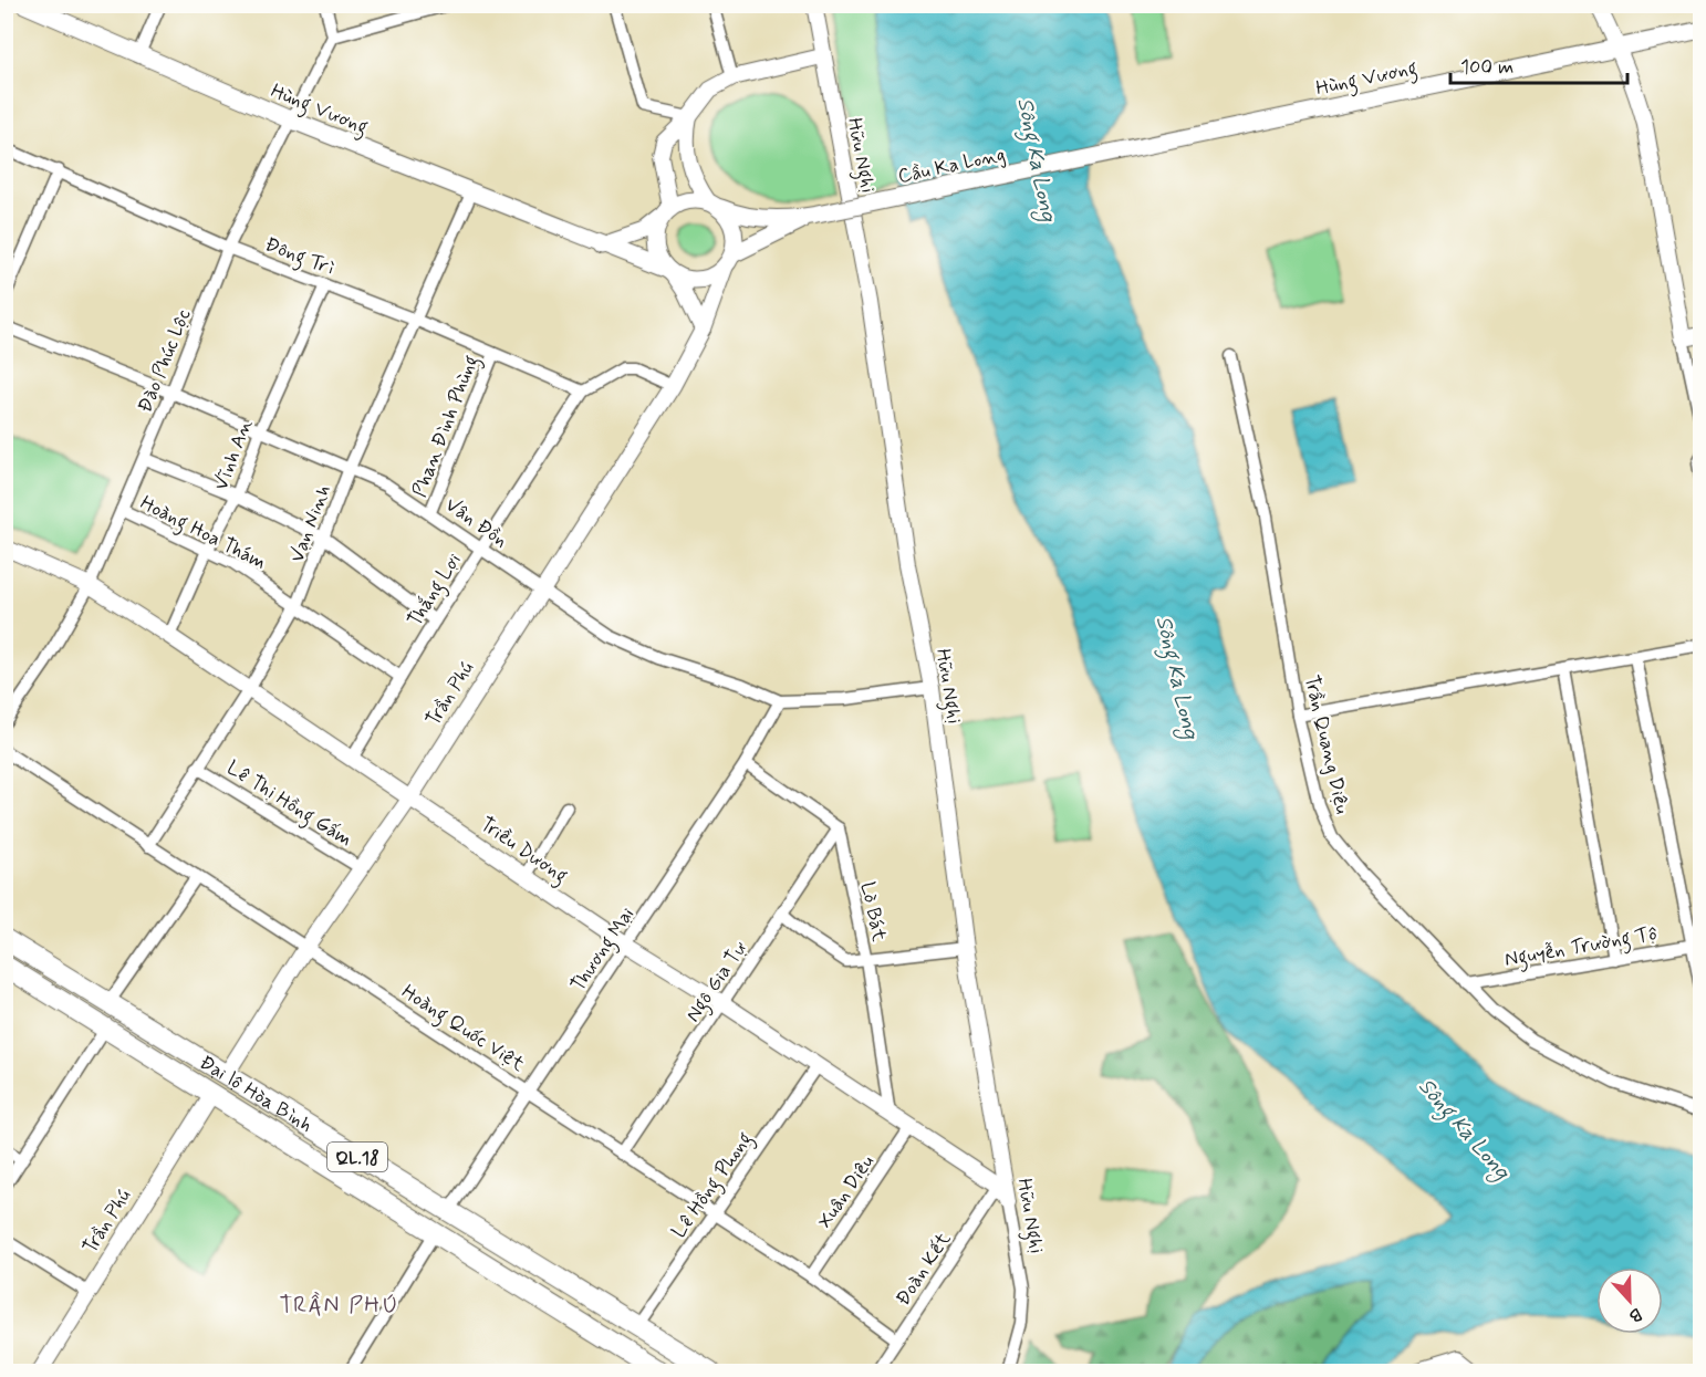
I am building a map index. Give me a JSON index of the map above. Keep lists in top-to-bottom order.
{
  "streets": {
    "highway": ["Đại lộ Hòa Bình", "QL.18"],
    "main road": ["Hùng Vương", "Cầu Ka Long"],
    "street": [
      "Hữu Nghị",
      "Đông Trì",
      "Đào Phúc Lộc",
      "Phan Đình Phùng",
      "Vĩnh An",
      "Vân Đồn",
      "Vạn Ninh",
      "Hoàng Hoa Thám",
      "Thắng Lợi",
      "Trần Phú",
      "Trần Quang Diệu",
      "Lê Thị Hồng Gấm",
      "Triều Dương",
      "Lò Bát",
      "Nguyễn Trường Tộ",
      "Thương Mại",
      "Ngô Gia Tự",
      "Hoàng Quốc Việt",
      "Lê Hồng Phong",
      "Xuân Diệu",
      "Đoàn Kết"
    ]
  },
  "crossings": [
    ["Hùng Vương", "Cầu Ka Long"],
    ["Hùng Vương", "Đào Phúc Lộc"],
    ["Hùng Vương", "Vạn Ninh"],
    ["Hùng Vương", "Trần Phú"],
    ["Hữu Nghị", "Vân Đồn"],
    ["Hữu Nghị", "Triều Dương"],
    ["Đông Trì", "Đào Phúc Lộc"],
    ["Đông Trì", "Phan Đình Phùng"],
    ["Đông Trì", "Vĩnh An"],
    ["Đông Trì", "Vạn Ninh"],
    ["Đông Trì", "Thắng Lợi"],
    ["Đào Phúc Lộc", "Vân Đồn"],
    ["Đào Phúc Lộc", "Hoàng Hoa Thám"],
    ["Đào Phúc Lộc", "Triều Dương"],
    ["Phan Đình Phùng", "Vân Đồn"],
    ["Vĩnh An", "Vân Đồn"],
    ["Vĩnh An", "Hoàng Hoa Thám"],
    ["Vĩnh An", "Triều Dương"],
    ["Vân Đồn", "Vạn Ninh"],
    ["Vân Đồn", "Thắng Lợi"],
    ["Vân Đồn", "Trần Phú"],
    ["Vân Đồn", "Thương Mại"],
    ["Vạn Ninh", "Hoàng Hoa Thám"],
    ["Vạn Ninh", "Lê Thị Hồng Gấm"],
    ["Vạn Ninh", "Triều Dương"],
    ["Vạn Ninh", "Hoàng Quốc Việt"],
    ["Hoàng Hoa Thám", "Thắng Lợi"],
    ["Thắng Lợi", "Trần Phú"],
    ["Thắng Lợi", "Triều Dương"],
    ["Trần Phú", "Lê Thị Hồng Gấm"],
    ["Trần Phú", "Triều Dương"],
    ["Trần Phú", "Hoàng Quốc Việt"],
    ["Trần Phú", "Đại lộ Hòa Bình"],
    ["Trần Quang Diệu", "Nguyễn Trường Tộ"],
    ["Triều Dương", "Lò Bát"],
    ["Triều Dương", "Thương Mại"],
    ["Triều Dương", "Ngô Gia Tự"],
    ["Triều Dương", "Lê Hồng Phong"],
    ["Triều Dương", "Xuân Diệu"],
    ["Triều Dương", "Đoàn Kết"],
    ["Lò Bát", "Ngô Gia Tự"],
    ["Thương Mại", "Hoàng Quốc Việt"],
    ["Thương Mại", "Đại lộ Hòa Bình"],
    ["Ngô Gia Tự", "Hoàng Quốc Việt"],
    ["Hoàng Quốc Việt", "Lê Hồng Phong"],
    ["Hoàng Quốc Việt", "Xuân Diệu"],
    ["Hoàng Quốc Việt", "Đoàn Kết"],
    ["Đại lộ Hòa Bình", "Lê Hồng Phong"]
  ],
  "districts": ["TRẦN PHÚ"],
  "water": ["Sông Ka Long"],
  "scale_bar": "100 m",
  "north": "bottom"
}
